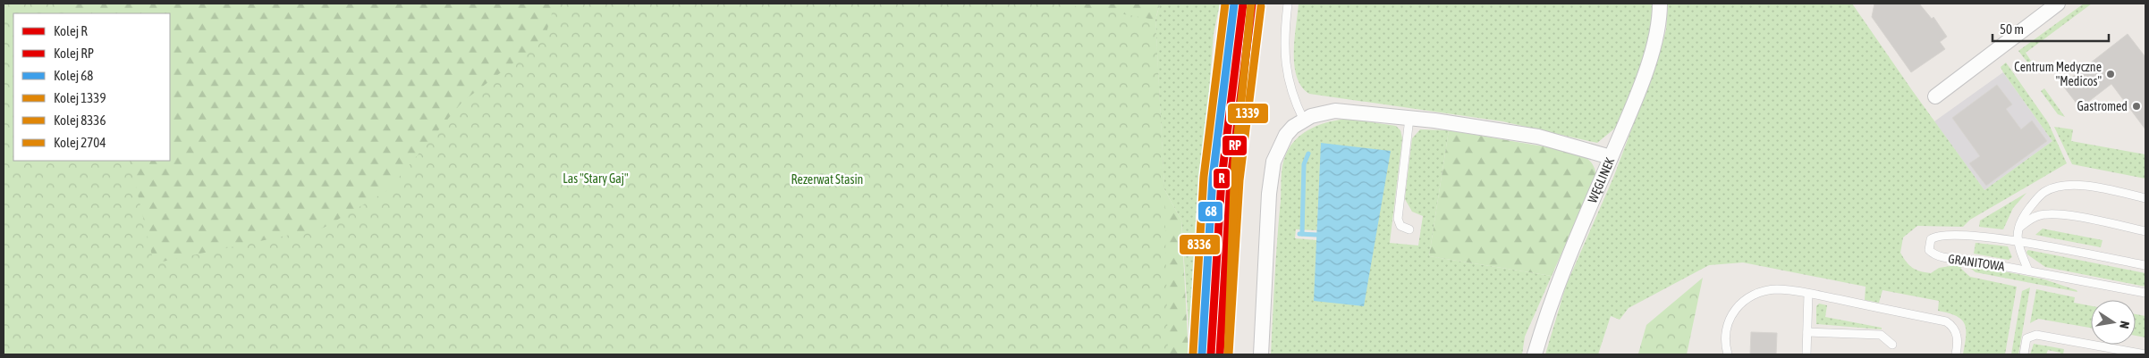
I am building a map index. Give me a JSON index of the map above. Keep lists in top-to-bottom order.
{
  "streets": {
    "street": ["WĘGLINEK"],
    "lane": ["GRANITOWA"]
  },
  "parks": ["Las \"Stary Gaj\"", "Rezerwat Stasin"],
  "places": ["Centrum Medyczne \"Medicos\"", "Gastromed"],
  "lines": [
    "rail line R",
    "rail line 68",
    "rail line 8336",
    "rail line 2704",
    "rail line RP",
    "rail line 1339"
  ],
  "legend": [
    "Kolej R",
    "Kolej RP",
    "Kolej 68",
    "Kolej 1339",
    "Kolej 8336",
    "Kolej 2704"
  ],
  "scale_bar": "50 m",
  "north": "right"
}
